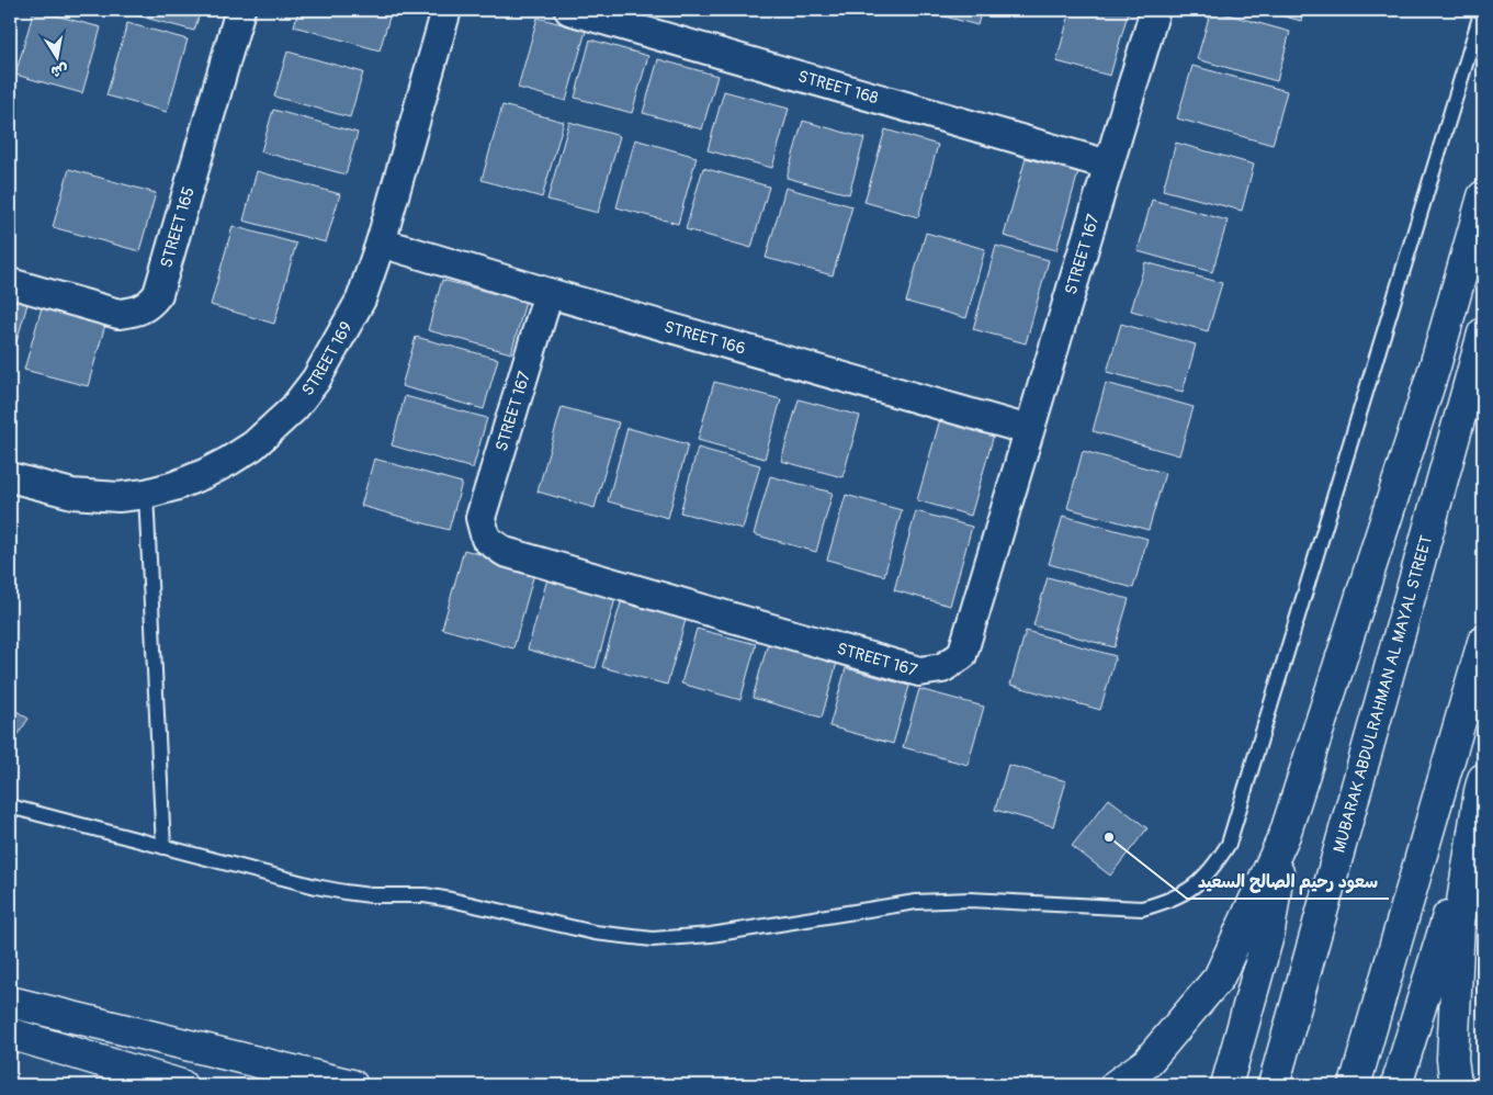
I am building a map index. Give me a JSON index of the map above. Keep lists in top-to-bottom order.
{
  "streets": {
    "main road": ["MUBARAK ABDULRAHMAN AL MAYAL STREET"],
    "street": [
      "STREET 168",
      "STREET 165",
      "STREET 167",
      "STREET 166",
      "STREET 169"
    ]
  },
  "crossings": [
    ["STREET 168", "STREET 167"],
    ["STREET 167", "STREET 166"],
    ["STREET 166", "STREET 169"]
  ],
  "places": ["سعود رحيم الصالح السعيد"],
  "north": "bottom"
}
